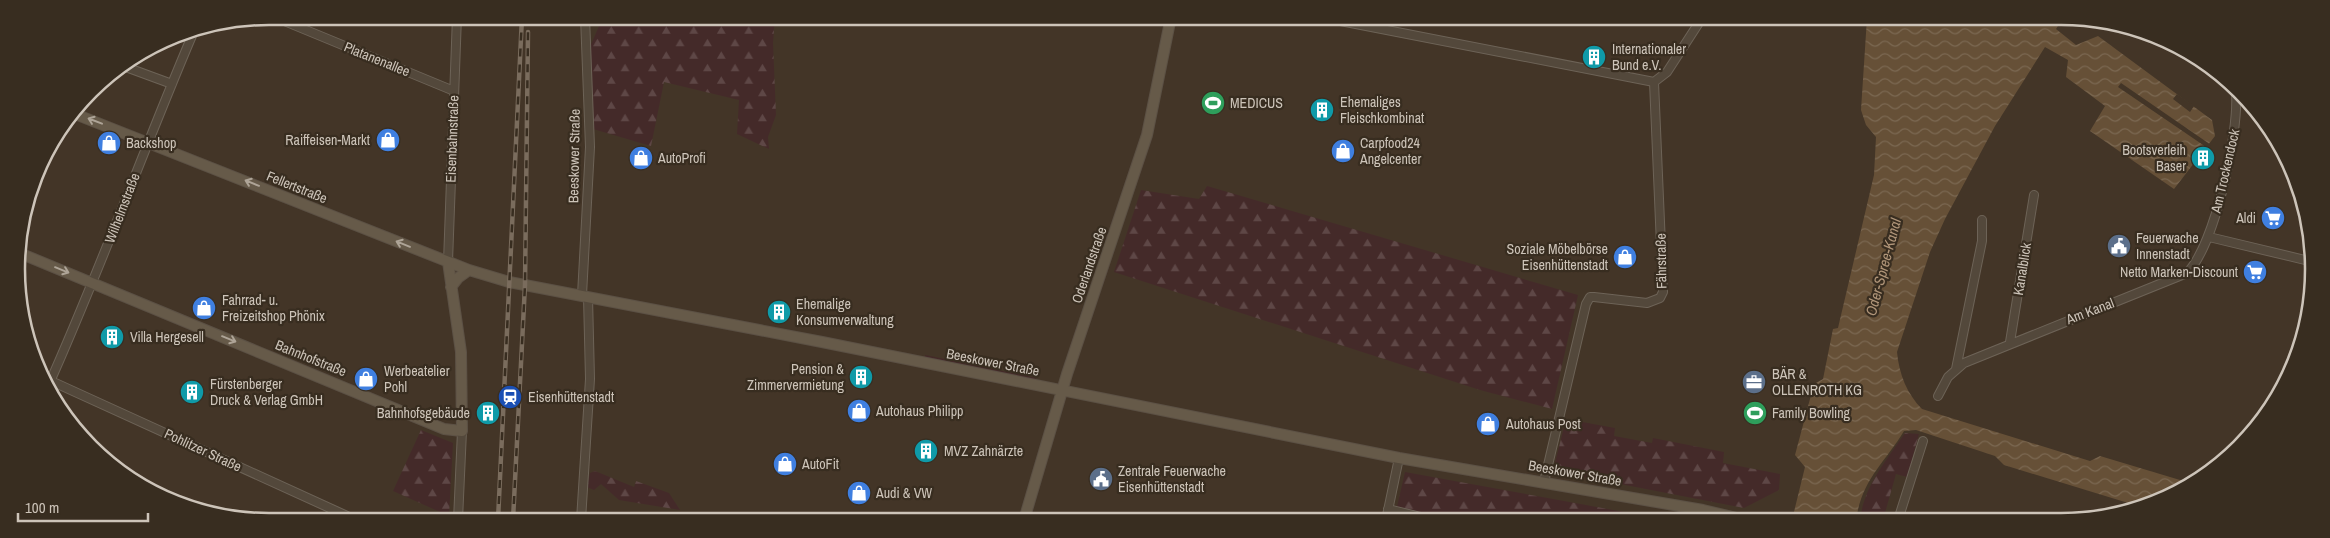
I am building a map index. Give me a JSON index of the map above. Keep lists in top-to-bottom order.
{
  "streets": {
    "street": [
      "Platanenallee",
      "Eisenbahnstraße",
      "Beeskower Straße",
      "Am Trockendock",
      "Fellertstraße",
      "Wilhelmstraße",
      "Fährstraße",
      "Oderlandstraße",
      "Kanalblick",
      "Am Kanal",
      "Bahnhofstraße",
      "Pohlitzer Straße"
    ]
  },
  "crossings": [
    ["Platanenallee", "Eisenbahnstraße"],
    ["Eisenbahnstraße", "Fellertstraße"],
    ["Beeskower Straße", "Fellertstraße"],
    ["Beeskower Straße", "Fährstraße"],
    ["Beeskower Straße", "Oderlandstraße"],
    ["Am Trockendock", "Am Kanal"],
    ["Fellertstraße", "Wilhelmstraße"],
    ["Wilhelmstraße", "Bahnhofstraße"],
    ["Kanalblick", "Am Kanal"]
  ],
  "one_way": ["Fellertstraße", "Bahnhofstraße"],
  "water": ["Oder-Spree-Kanal"],
  "places": {
    "building": [
      "Internationaler Bund e.V.",
      "Ehemaliges Fleischkombinat",
      "Bootsverleih Baser",
      "Ehemalige Konsumverwaltung",
      "Villa Hergesell",
      "Pension & Zimmervermietung",
      "Fürstenberger Druck & Verlag GmbH",
      "Bahnhofsgebäude",
      "MVZ Zahnärzte"
    ],
    "sports": ["MEDICUS", "Family Bowling"],
    "shop": [
      "Raiffeisen-Markt",
      "Backshop",
      "Carpfood24 Angelcenter",
      "AutoProfi",
      "Soziale Möbelbörse Eisenhüttenstadt",
      "Fahrrad- u. Freizeitshop Phönix",
      "Werbeatelier Pohl",
      "Autohaus Philipp",
      "Autohaus Post",
      "AutoFit",
      "Audi & VW"
    ],
    "supermarket": ["Aldi", "Netto Marken-Discount"],
    "public building": ["Feuerwache Innenstadt", "Zentrale Feuerwache Eisenhüttenstadt"],
    "office": ["BÄR & OLLENROTH KG"],
    "station": ["Eisenhüttenstadt"]
  },
  "scale_bar": "100 m"
}
